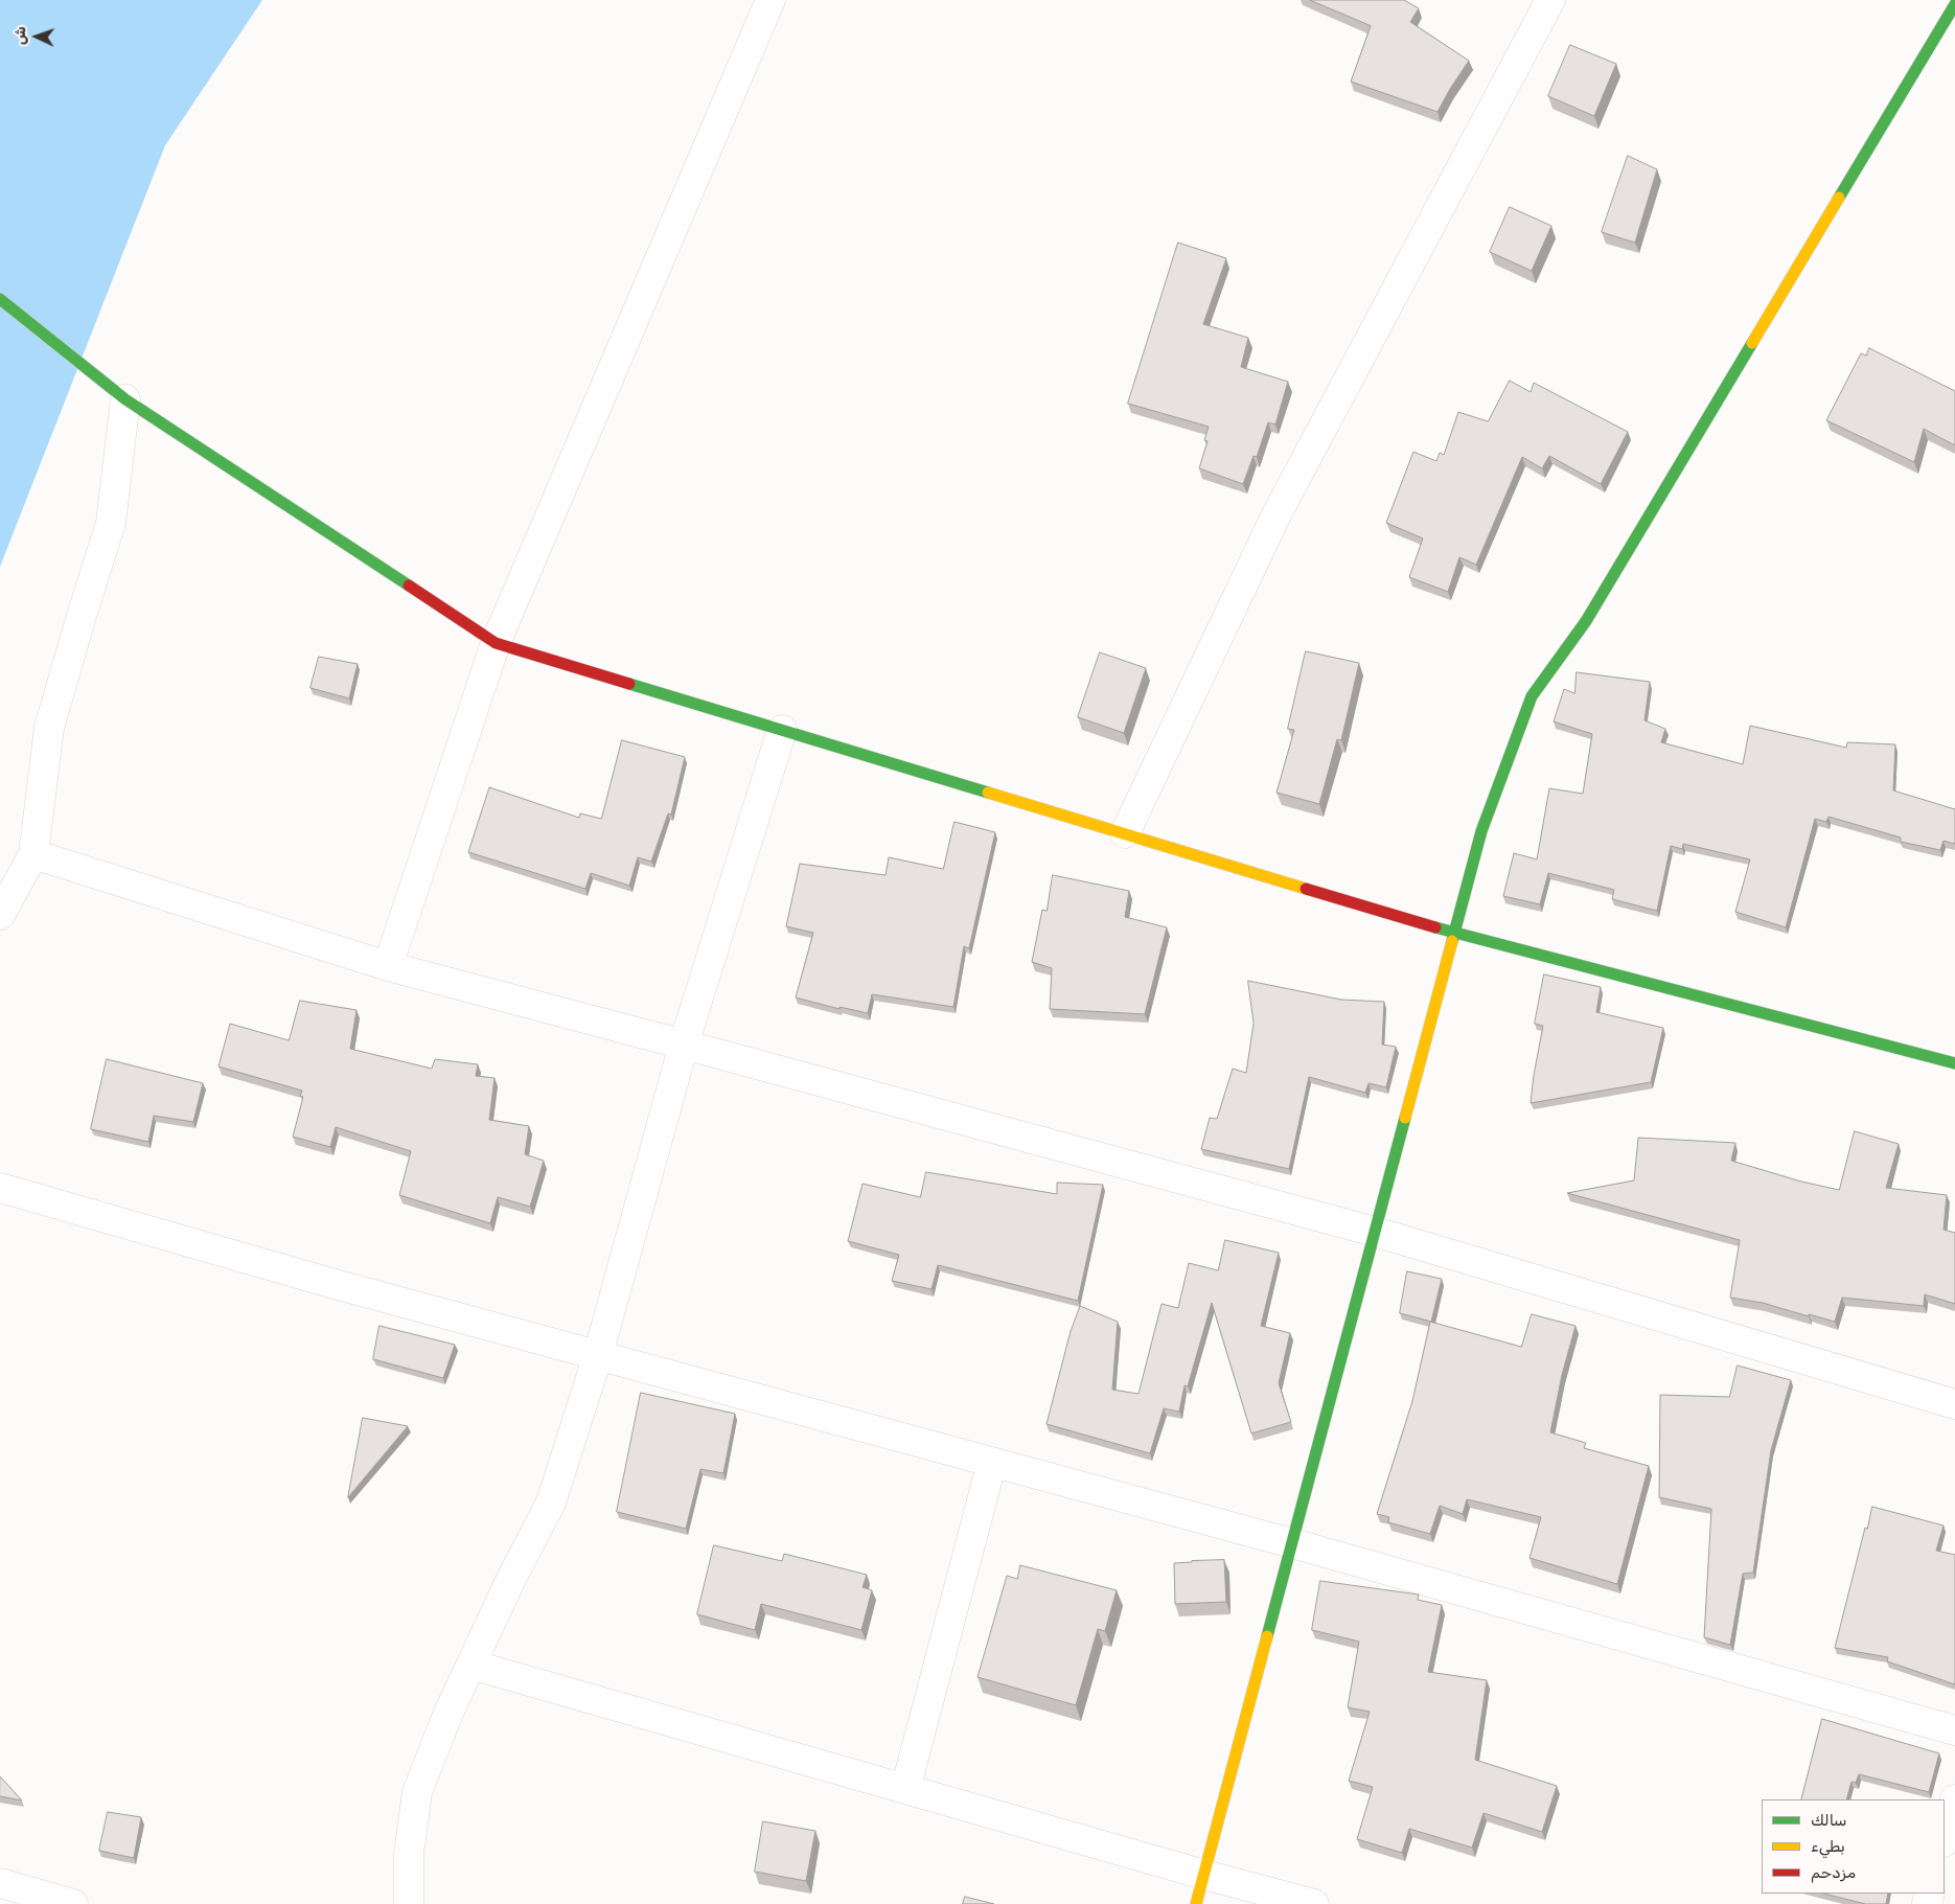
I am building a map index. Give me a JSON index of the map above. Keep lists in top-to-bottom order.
{
  "legend": ["سالك", "بطيء", "مزدحم"],
  "north": "left"
}
